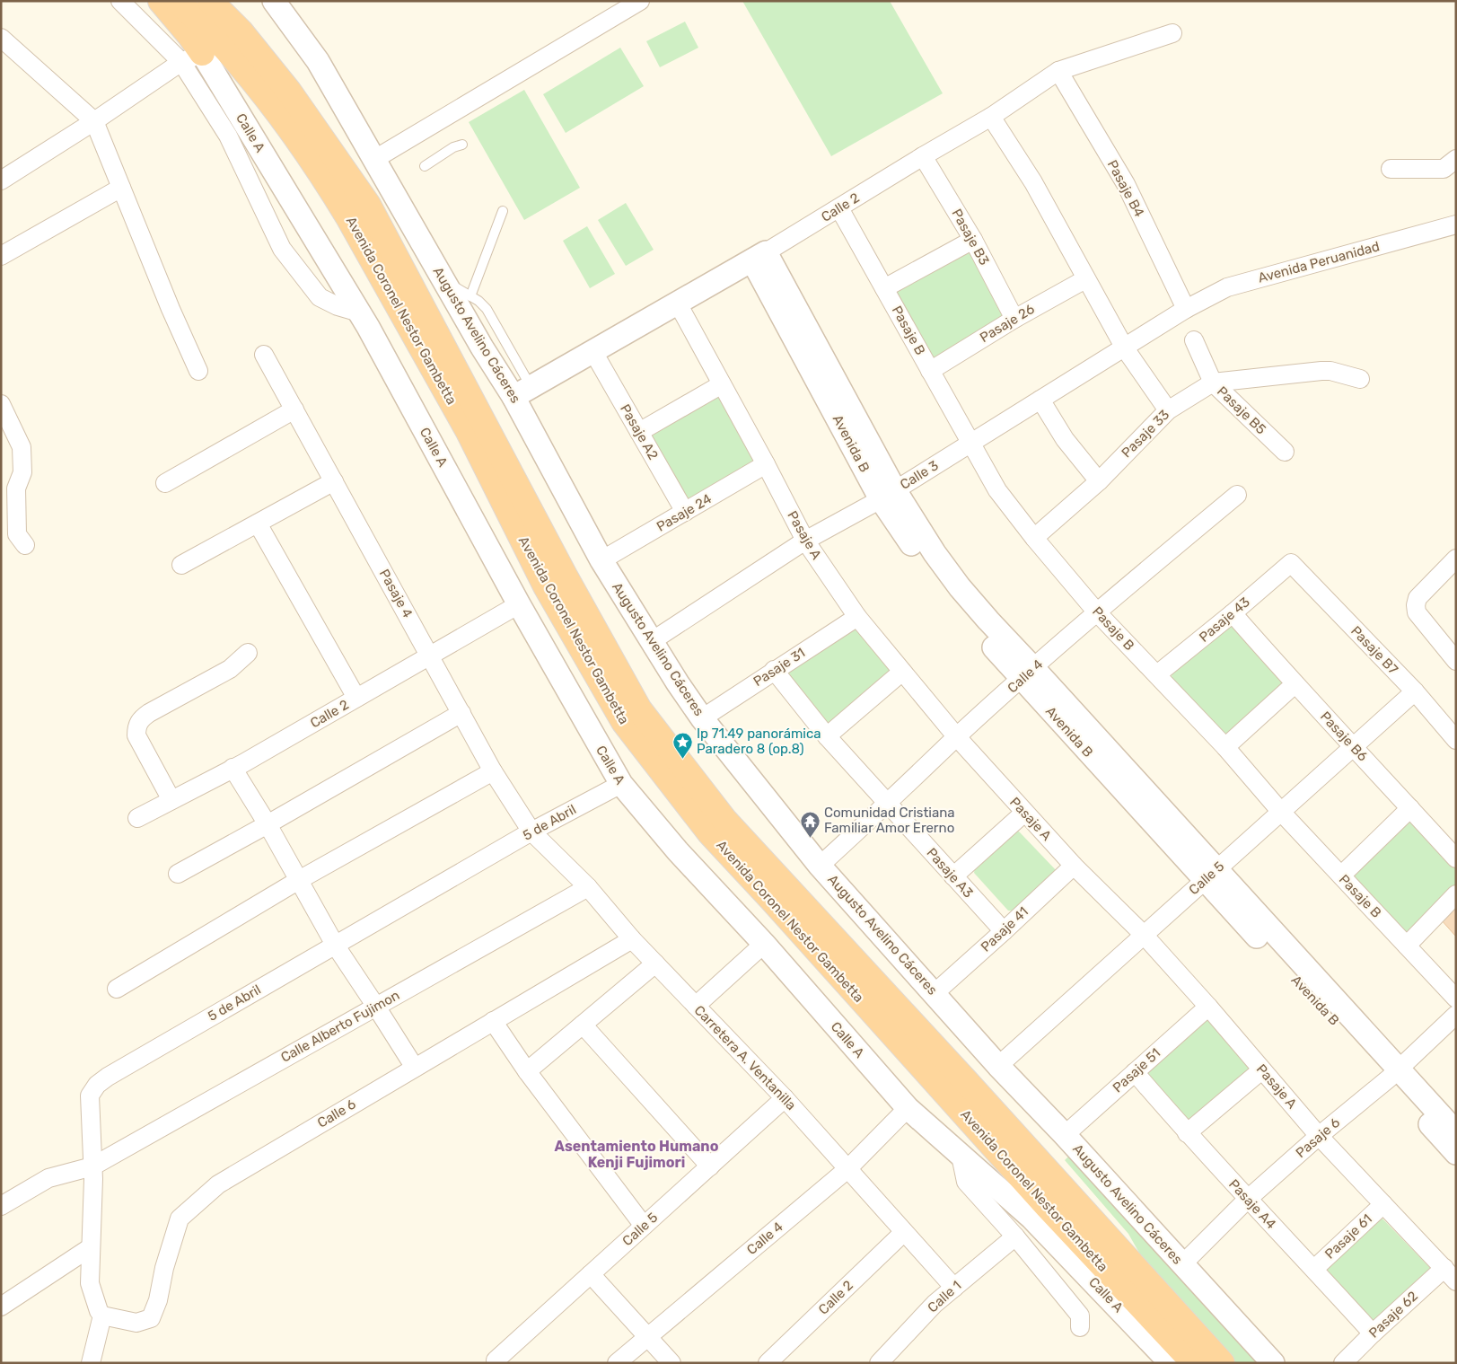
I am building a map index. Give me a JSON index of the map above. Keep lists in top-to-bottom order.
{
  "streets": {
    "highway": ["Avenida Coronel Nestor Gambetta"],
    "street": [
      "Calle A",
      "Pasaje B4",
      "Calle 2",
      "Pasaje B3",
      "Avenida Peruanidad",
      "Pasaje 26",
      "Pasaje B",
      "Augusto Avelino Cáceres",
      "Pasaje B5",
      "Pasaje A2",
      "Pasaje 33",
      "Avenida B",
      "Calle 3",
      "Pasaje 24",
      "Pasaje A",
      "Pasaje 4",
      "Pasaje 43",
      "Pasaje B7",
      "Pasaje 31",
      "Calle 4",
      "Pasaje B6",
      "5 de Abril",
      "Pasaje A3",
      "Calle 5",
      "Pasaje 41",
      "Calle Alberto Fujimon",
      "Carretera A. Ventanilla",
      "Pasaje 51",
      "Calle 6",
      "Pasaje 6",
      "Pasaje A4",
      "Pasaje 61",
      "Calle 1",
      "Pasaje 62"
    ]
  },
  "crossings": [
    ["Calle A", "Calle 2"],
    ["Calle A", "Calle 4"],
    ["Calle A", "5 de Abril"],
    ["Pasaje B4", "Calle 2"],
    ["Pasaje B4", "Avenida Peruanidad"],
    ["Pasaje B4", "Calle 3"],
    ["Calle 2", "Pasaje B3"],
    ["Calle 2", "Pasaje B"],
    ["Calle 2", "Augusto Avelino Cáceres"],
    ["Calle 2", "Pasaje A2"],
    ["Calle 2", "Avenida B"],
    ["Calle 2", "Pasaje A"],
    ["Calle 2", "Pasaje 4"],
    ["Calle 2", "Carretera A. Ventanilla"],
    ["Pasaje B3", "Pasaje 26"],
    ["Avenida Peruanidad", "Calle 3"],
    ["Pasaje 26", "Pasaje B"],
    ["Pasaje B", "Pasaje 33"],
    ["Pasaje B", "Calle 3"],
    ["Pasaje B", "Pasaje 43"],
    ["Pasaje B", "Calle 4"],
    ["Pasaje B", "Calle 5"],
    ["Augusto Avelino Cáceres", "Calle 3"],
    ["Augusto Avelino Cáceres", "Pasaje 24"],
    ["Augusto Avelino Cáceres", "Pasaje 31"],
    ["Augusto Avelino Cáceres", "Calle 4"],
    ["Augusto Avelino Cáceres", "Calle 5"],
    ["Augusto Avelino Cáceres", "Pasaje 41"],
    ["Augusto Avelino Cáceres", "Pasaje 51"],
    ["Augusto Avelino Cáceres", "Pasaje 6"],
    ["Pasaje B5", "Pasaje 33"],
    ["Pasaje A2", "Pasaje 24"],
    ["Avenida B", "Calle 3"],
    ["Avenida B", "Calle 4"],
    ["Avenida B", "Calle 5"],
    ["Avenida B", "Pasaje 6"],
    ["Calle 3", "Pasaje A"],
    ["Pasaje 24", "Pasaje A"],
    ["Pasaje A", "Pasaje 31"],
    ["Pasaje A", "Calle 4"],
    ["Pasaje A", "Calle 5"],
    ["Pasaje A", "Pasaje 41"],
    ["Pasaje A", "Pasaje 51"],
    ["Pasaje A", "Pasaje 6"],
    ["Pasaje A", "Pasaje 61"],
    ["Pasaje A", "Pasaje 62"],
    ["Pasaje 4", "5 de Abril"],
    ["Pasaje 4", "Carretera A. Ventanilla"],
    ["Pasaje 43", "Pasaje B7"],
    ["Pasaje 43", "Pasaje B6"],
    ["Pasaje B7", "Calle 5"],
    ["Pasaje 31", "Pasaje A3"],
    ["Calle 4", "Pasaje A3"],
    ["Calle 4", "Carretera A. Ventanilla"],
    ["Pasaje B6", "Calle 5"],
    ["5 de Abril", "Calle Alberto Fujimon"],
    ["5 de Abril", "Carretera A. Ventanilla"],
    ["5 de Abril", "Calle 6"],
    ["Pasaje A3", "Pasaje 41"],
    ["Calle 5", "Carretera A. Ventanilla"],
    ["Calle Alberto Fujimon", "Carretera A. Ventanilla"],
    ["Carretera A. Ventanilla", "Calle 6"],
    ["Carretera A. Ventanilla", "Calle 1"],
    ["Pasaje 51", "Pasaje A4"],
    ["Pasaje 6", "Pasaje A4"],
    ["Pasaje A4", "Pasaje 61"],
    ["Pasaje A4", "Pasaje 62"]
  ],
  "districts": ["Asentamiento Humano Kenji Fujimori"],
  "places": {
    "place": ["Ip 71.49 panorámica Paradero 8 (op.8)"],
    "temple": ["Comunidad Cristiana Familiar Amor Ererno"]
  }
}
